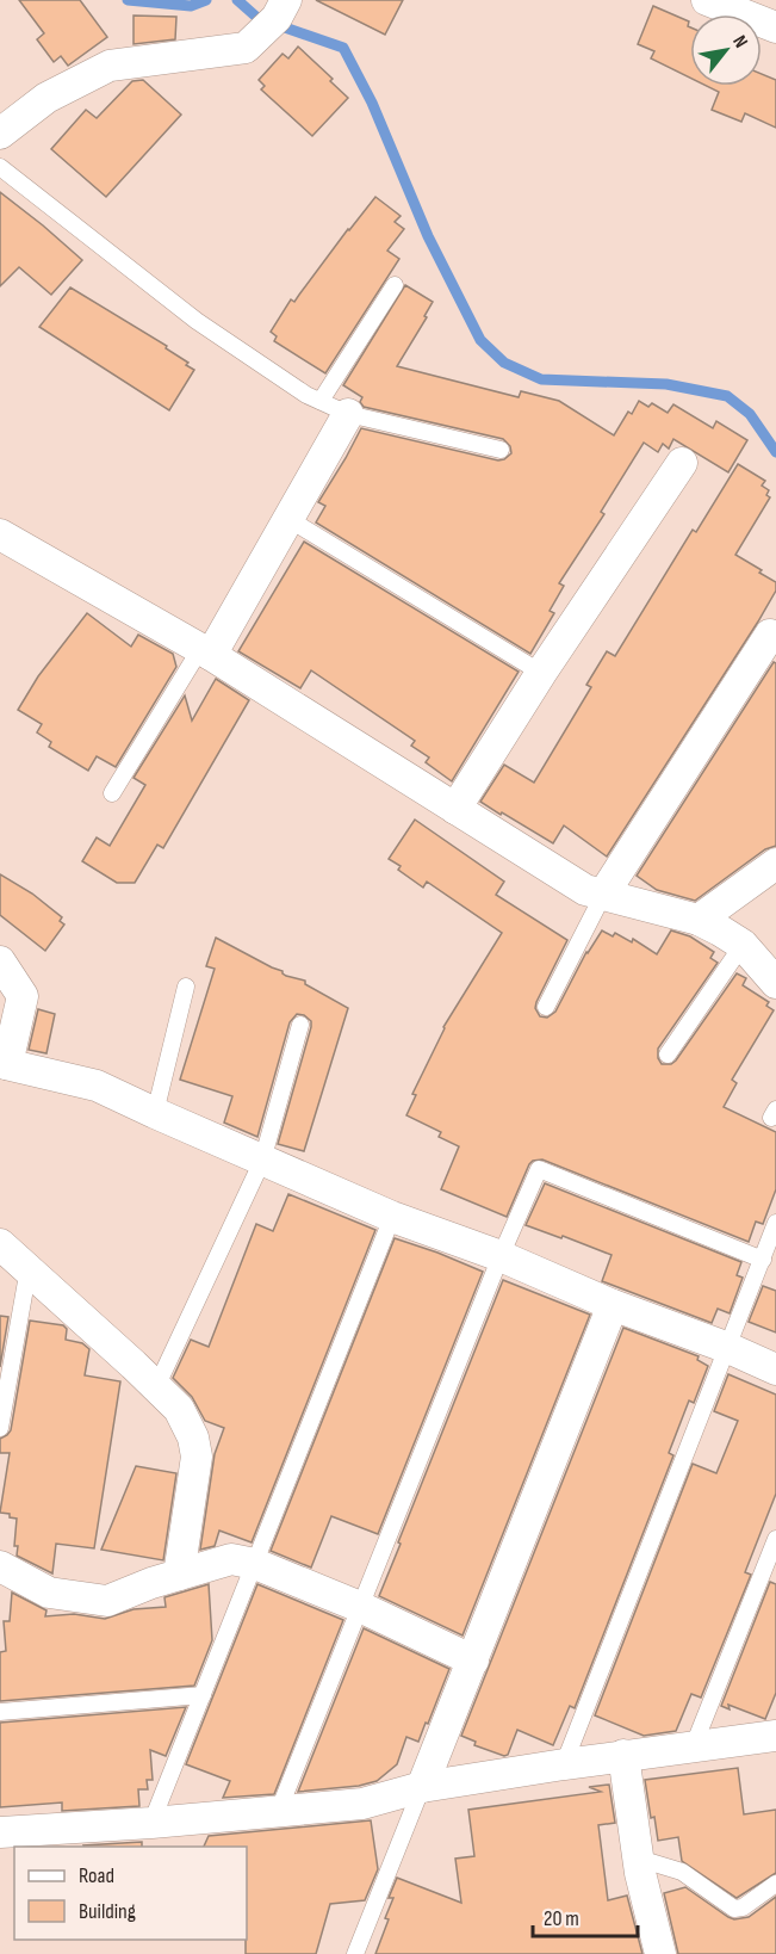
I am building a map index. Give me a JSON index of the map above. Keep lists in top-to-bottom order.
{
  "legend": ["Road", "Building"],
  "scale_bar": "20 m",
  "north": "top right"
}
